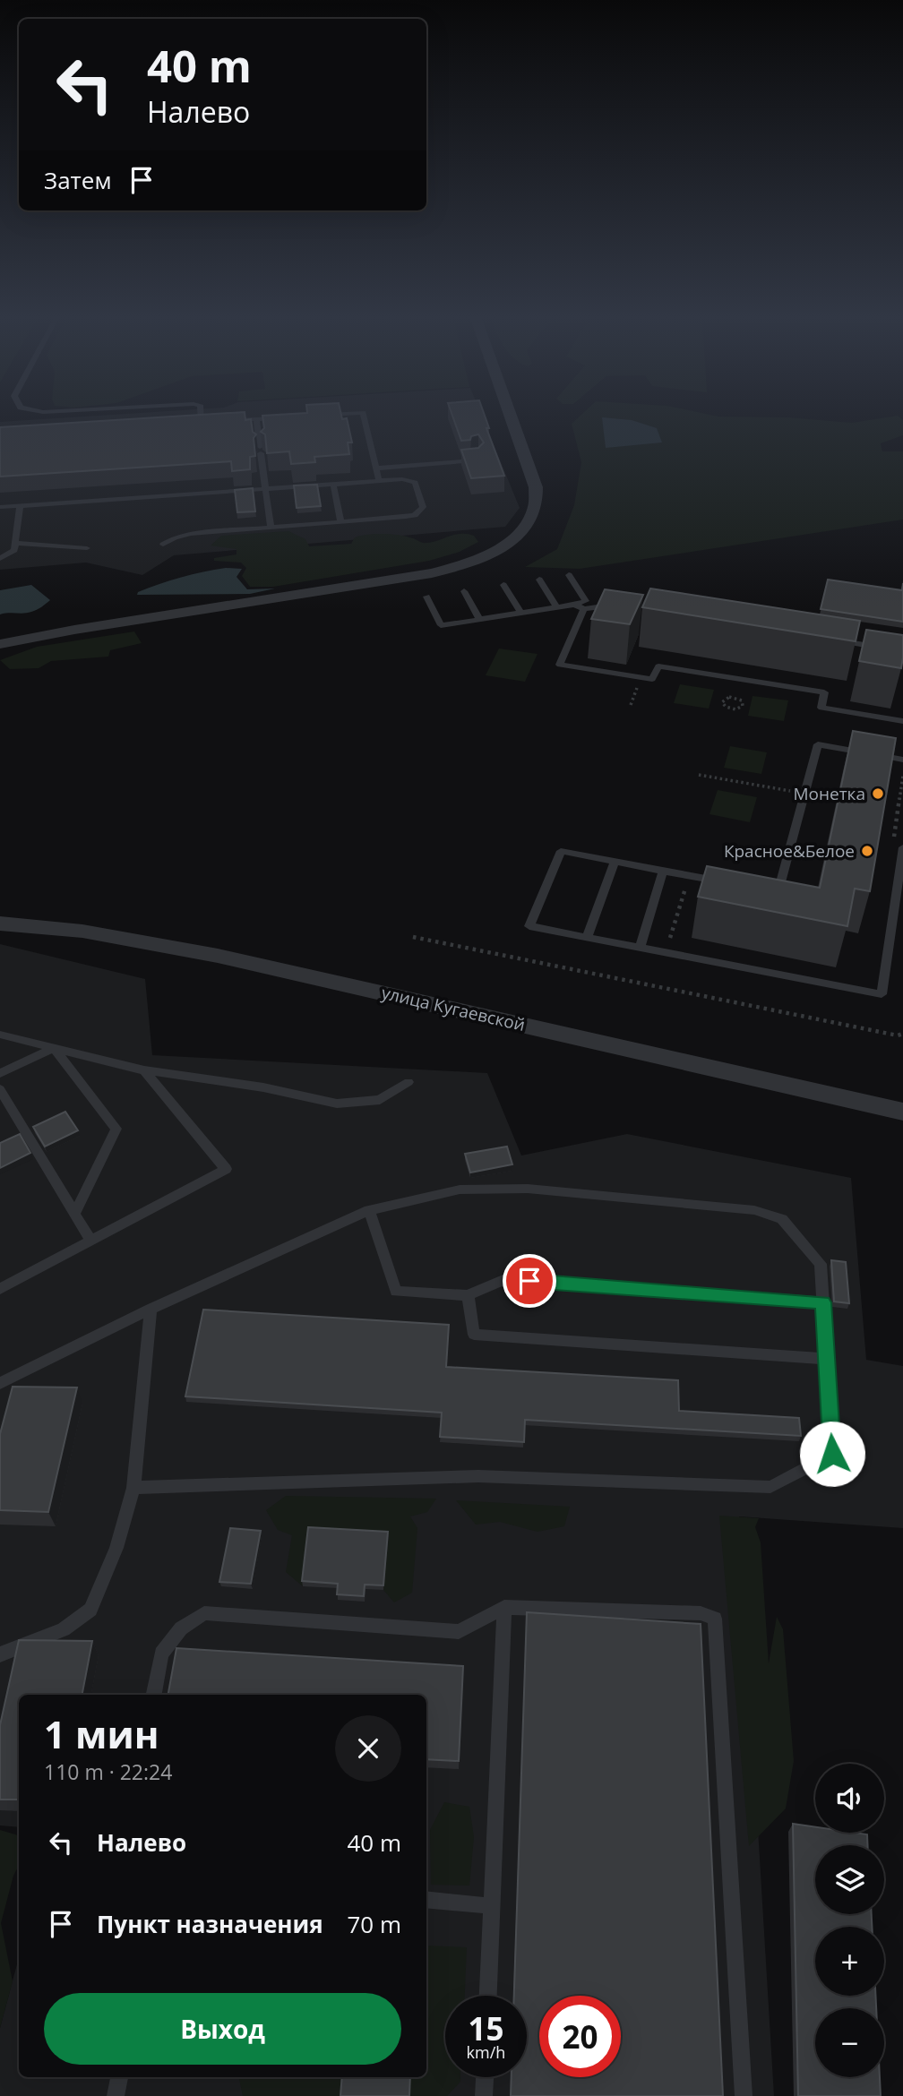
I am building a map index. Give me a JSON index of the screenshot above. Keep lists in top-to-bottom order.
{
  "streets": {
    "street": ["улица Кугаевской"]
  },
  "places": ["Монетка", "Красное&Белое"],
  "page": {
    "turn": ["40 m", "Налево"],
    "then": "Затем",
    "heading": ["1 мин", "110 m · 22:24"],
    "map_buttons": ["+", "−"],
    "list": [
      {
        "name": "Налево",
        "value": "40 m"
      },
      {
        "name": "Пункт назначения",
        "value": "70 m"
      }
    ],
    "buttons": "Выход",
    "speed": "15 km/h",
    "limit": "20"
  }
}
